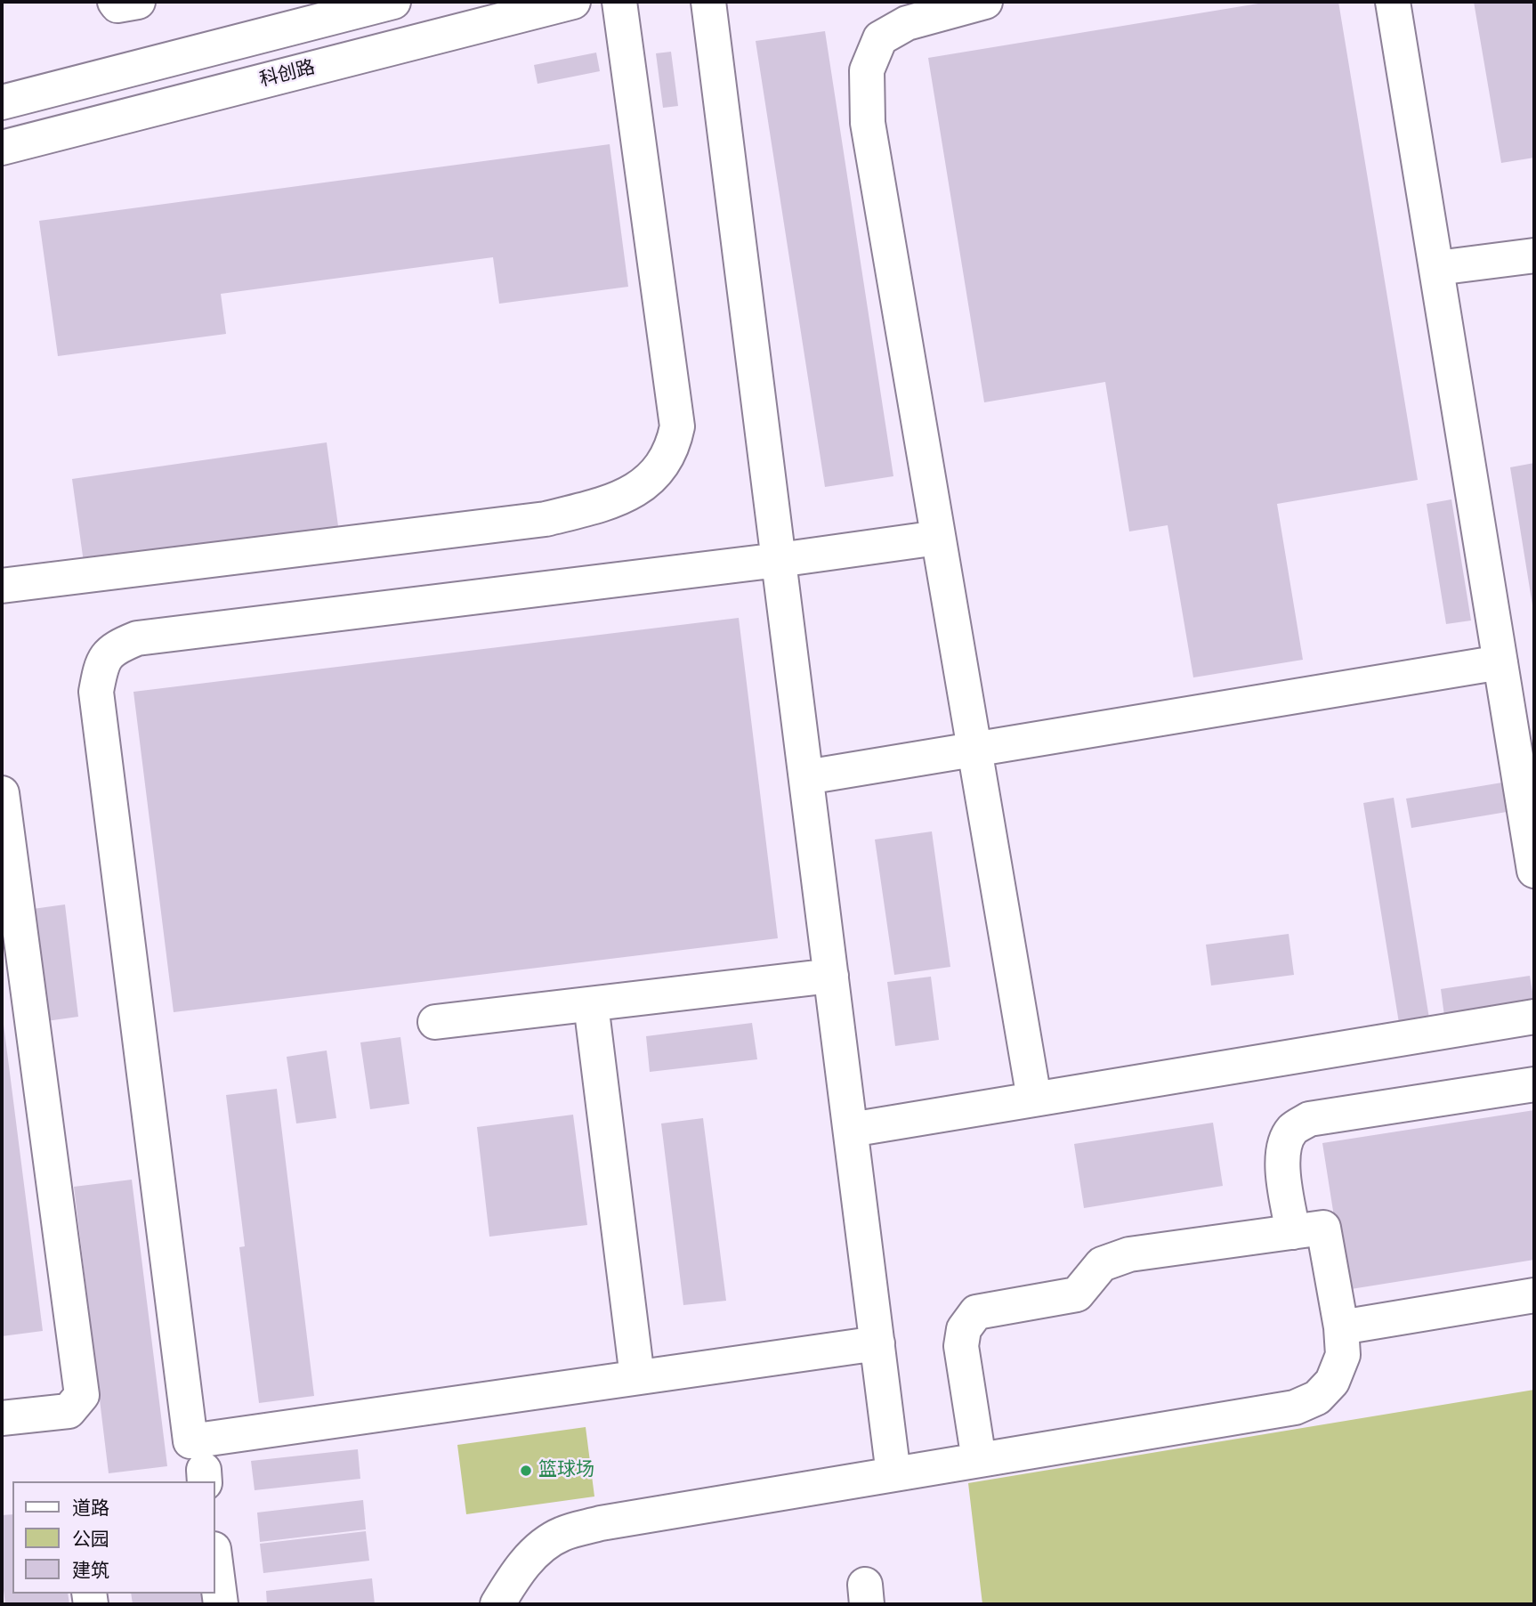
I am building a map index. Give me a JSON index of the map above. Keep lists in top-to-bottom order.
{
  "streets": {
    "street": ["科创路"]
  },
  "places": ["篮球场"],
  "legend": ["道路", "公园", "建筑"]
}
